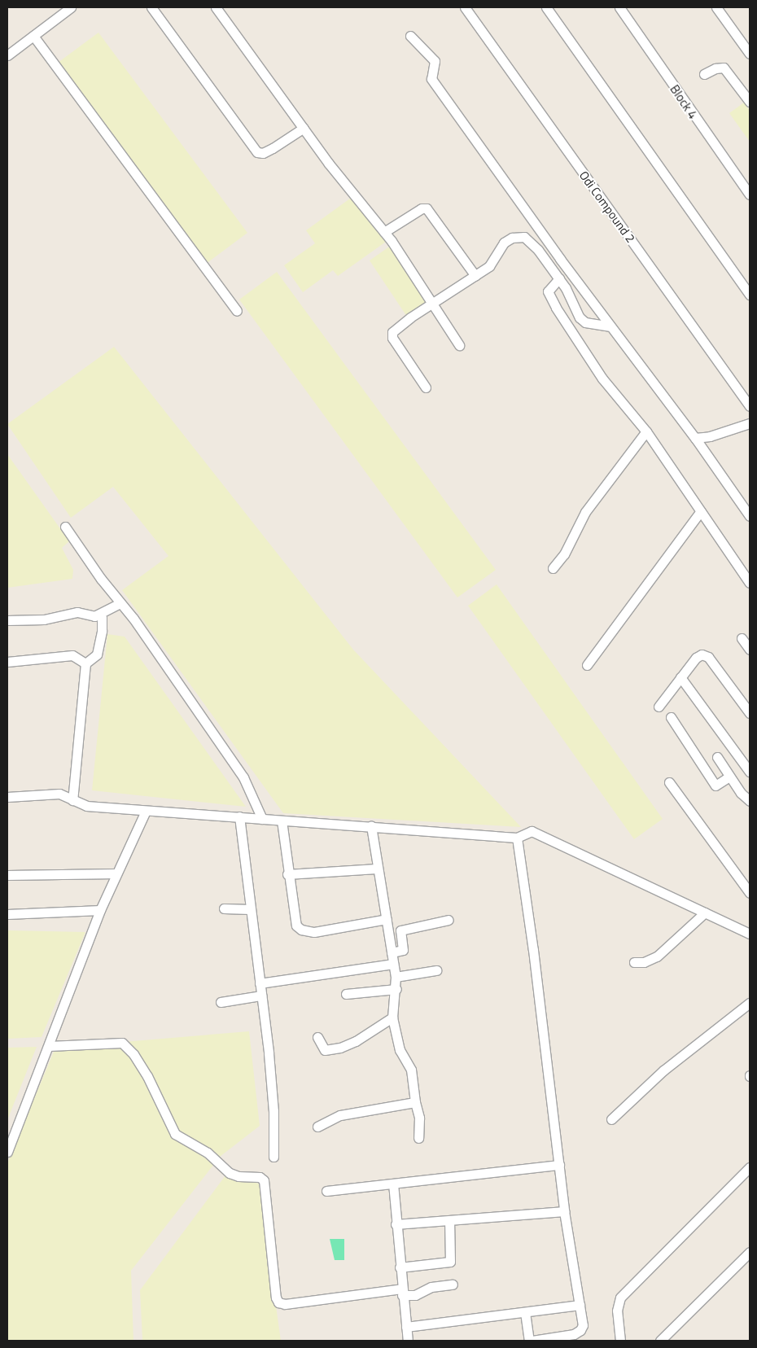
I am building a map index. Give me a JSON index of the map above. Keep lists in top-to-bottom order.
{
  "streets": {
    "street": ["Block 4", "Odi Compound 2"]
  }
}
